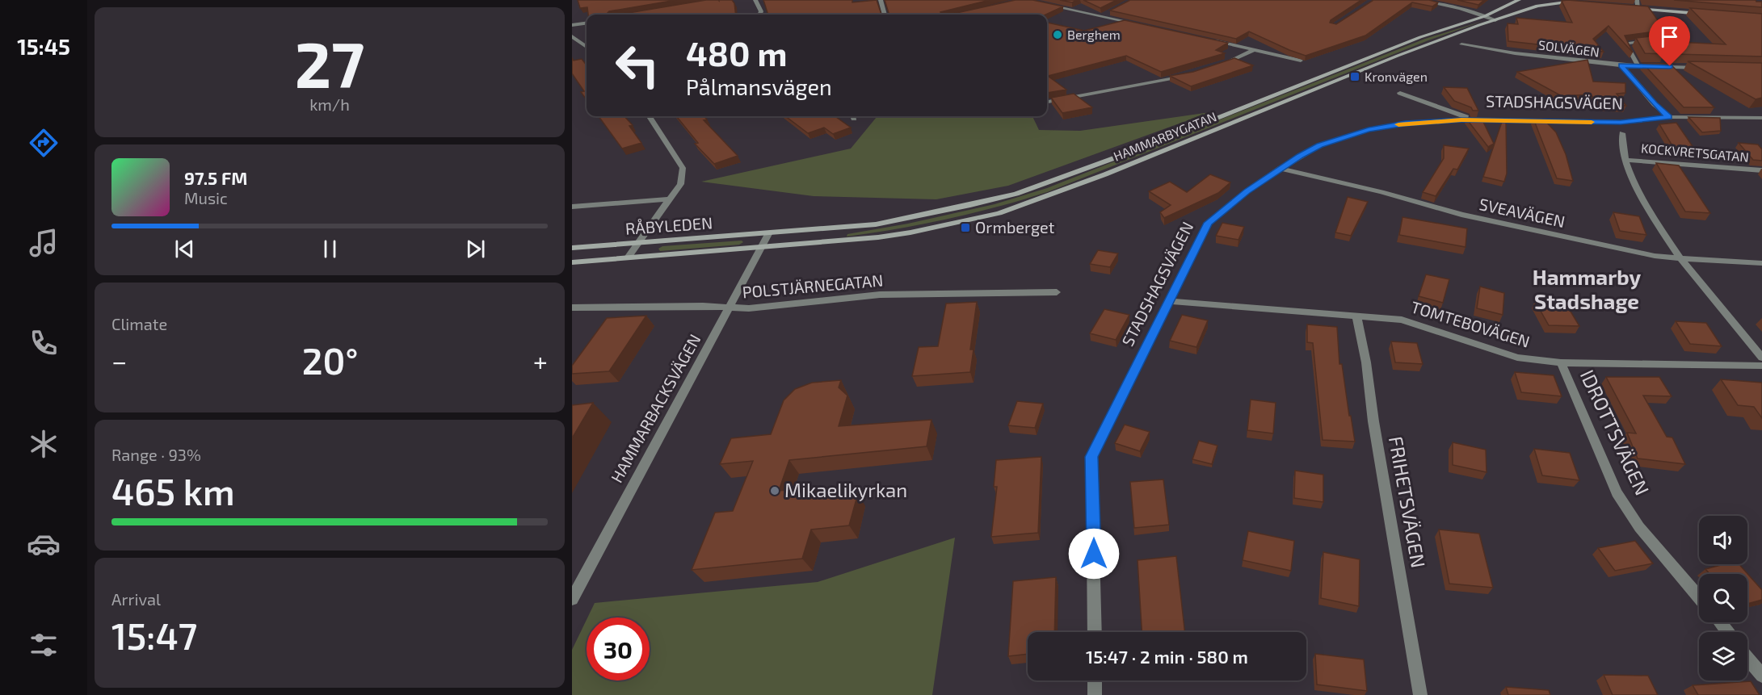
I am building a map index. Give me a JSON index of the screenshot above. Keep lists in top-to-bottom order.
{
  "streets": {
    "main road": ["HAMMARBYGATAN", "RÅBYLEDEN"],
    "street": [
      "SOLVÄGEN",
      "STADSHAGSVÄGEN",
      "KOCKVRETSGATAN",
      "SVEAVÄGEN",
      "POLSTJÄRNEGATAN",
      "TOMTEBOVÄGEN",
      "HAMMARBACKSVÄGEN",
      "IDROTTSVÄGEN",
      "FRIHETSVÄGEN"
    ]
  },
  "crossings": [
    ["STADSHAGSVÄGEN", "SVEAVÄGEN"],
    ["STADSHAGSVÄGEN", "TOMTEBOVÄGEN"],
    ["HAMMARBYGATAN", "RÅBYLEDEN"],
    ["HAMMARBYGATAN", "HAMMARBACKSVÄGEN"],
    ["RÅBYLEDEN", "HAMMARBACKSVÄGEN"],
    ["POLSTJÄRNEGATAN", "HAMMARBACKSVÄGEN"],
    ["TOMTEBOVÄGEN", "IDROTTSVÄGEN"],
    ["TOMTEBOVÄGEN", "FRIHETSVÄGEN"]
  ],
  "districts": ["Hammarby Stadshage"],
  "places": {
    "other": ["Berghem", "Mikaelikyrkan"],
    "transit": ["Kronvägen", "Ormberget"]
  },
  "page": {
    "tabs": "15:45",
    "tile": [
      ["27", "km/h"],
      "Climate",
      ["Range · 93%", "465 km"],
      ["Arrival", "15:47"]
    ],
    "turn": ["480 m", "Pålmansvägen"],
    "song": ["97.5 FM", "Music"],
    "heat": ["−", "20°", "+"],
    "limit": "30",
    "trip": "15:47 · 2 min · 580 m"
  }
}
